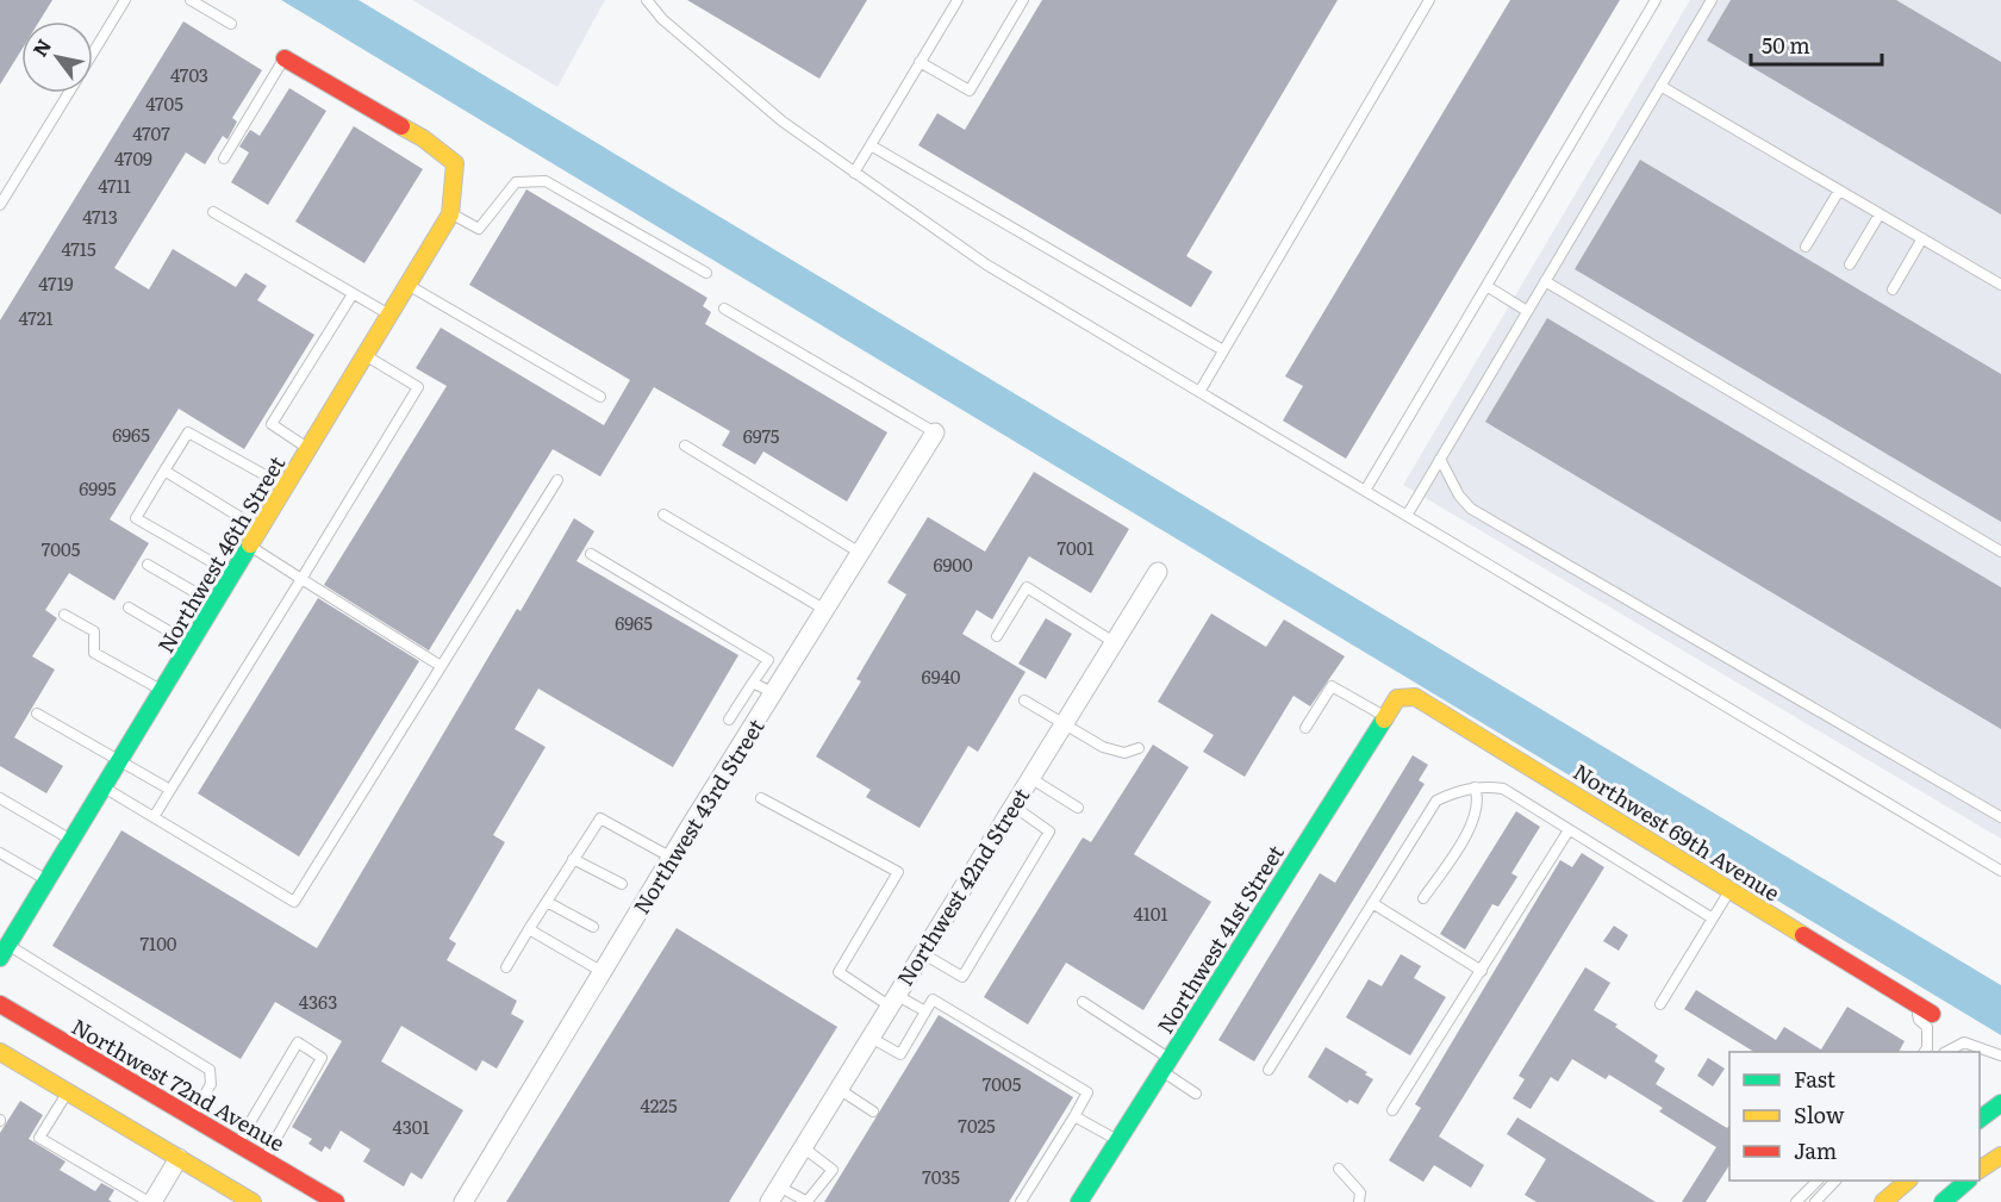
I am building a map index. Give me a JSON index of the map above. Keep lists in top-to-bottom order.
{
  "streets": {
    "street": [
      "Northwest 46th Street",
      "Northwest 43rd Street",
      "Northwest 69th Avenue",
      "Northwest 42nd Street",
      "Northwest 41st Street",
      "Northwest 72nd Avenue"
    ]
  },
  "crossings": [
    ["Northwest 69th Avenue", "Northwest 41st Street"]
  ],
  "house_numbers": [
    "4703",
    "4705",
    "4707",
    "4709",
    "4711",
    "4713",
    "4715",
    "4719",
    "4721",
    "6965",
    "6975",
    "6995",
    "7001",
    "7005",
    "6900",
    "6965",
    "6940",
    "4101",
    "7100",
    "4363",
    "7005",
    "4225",
    "7025",
    "4301",
    "7035"
  ],
  "legend": ["Fast", "Slow", "Jam"],
  "scale_bar": "50 m",
  "north": "top left"
}
